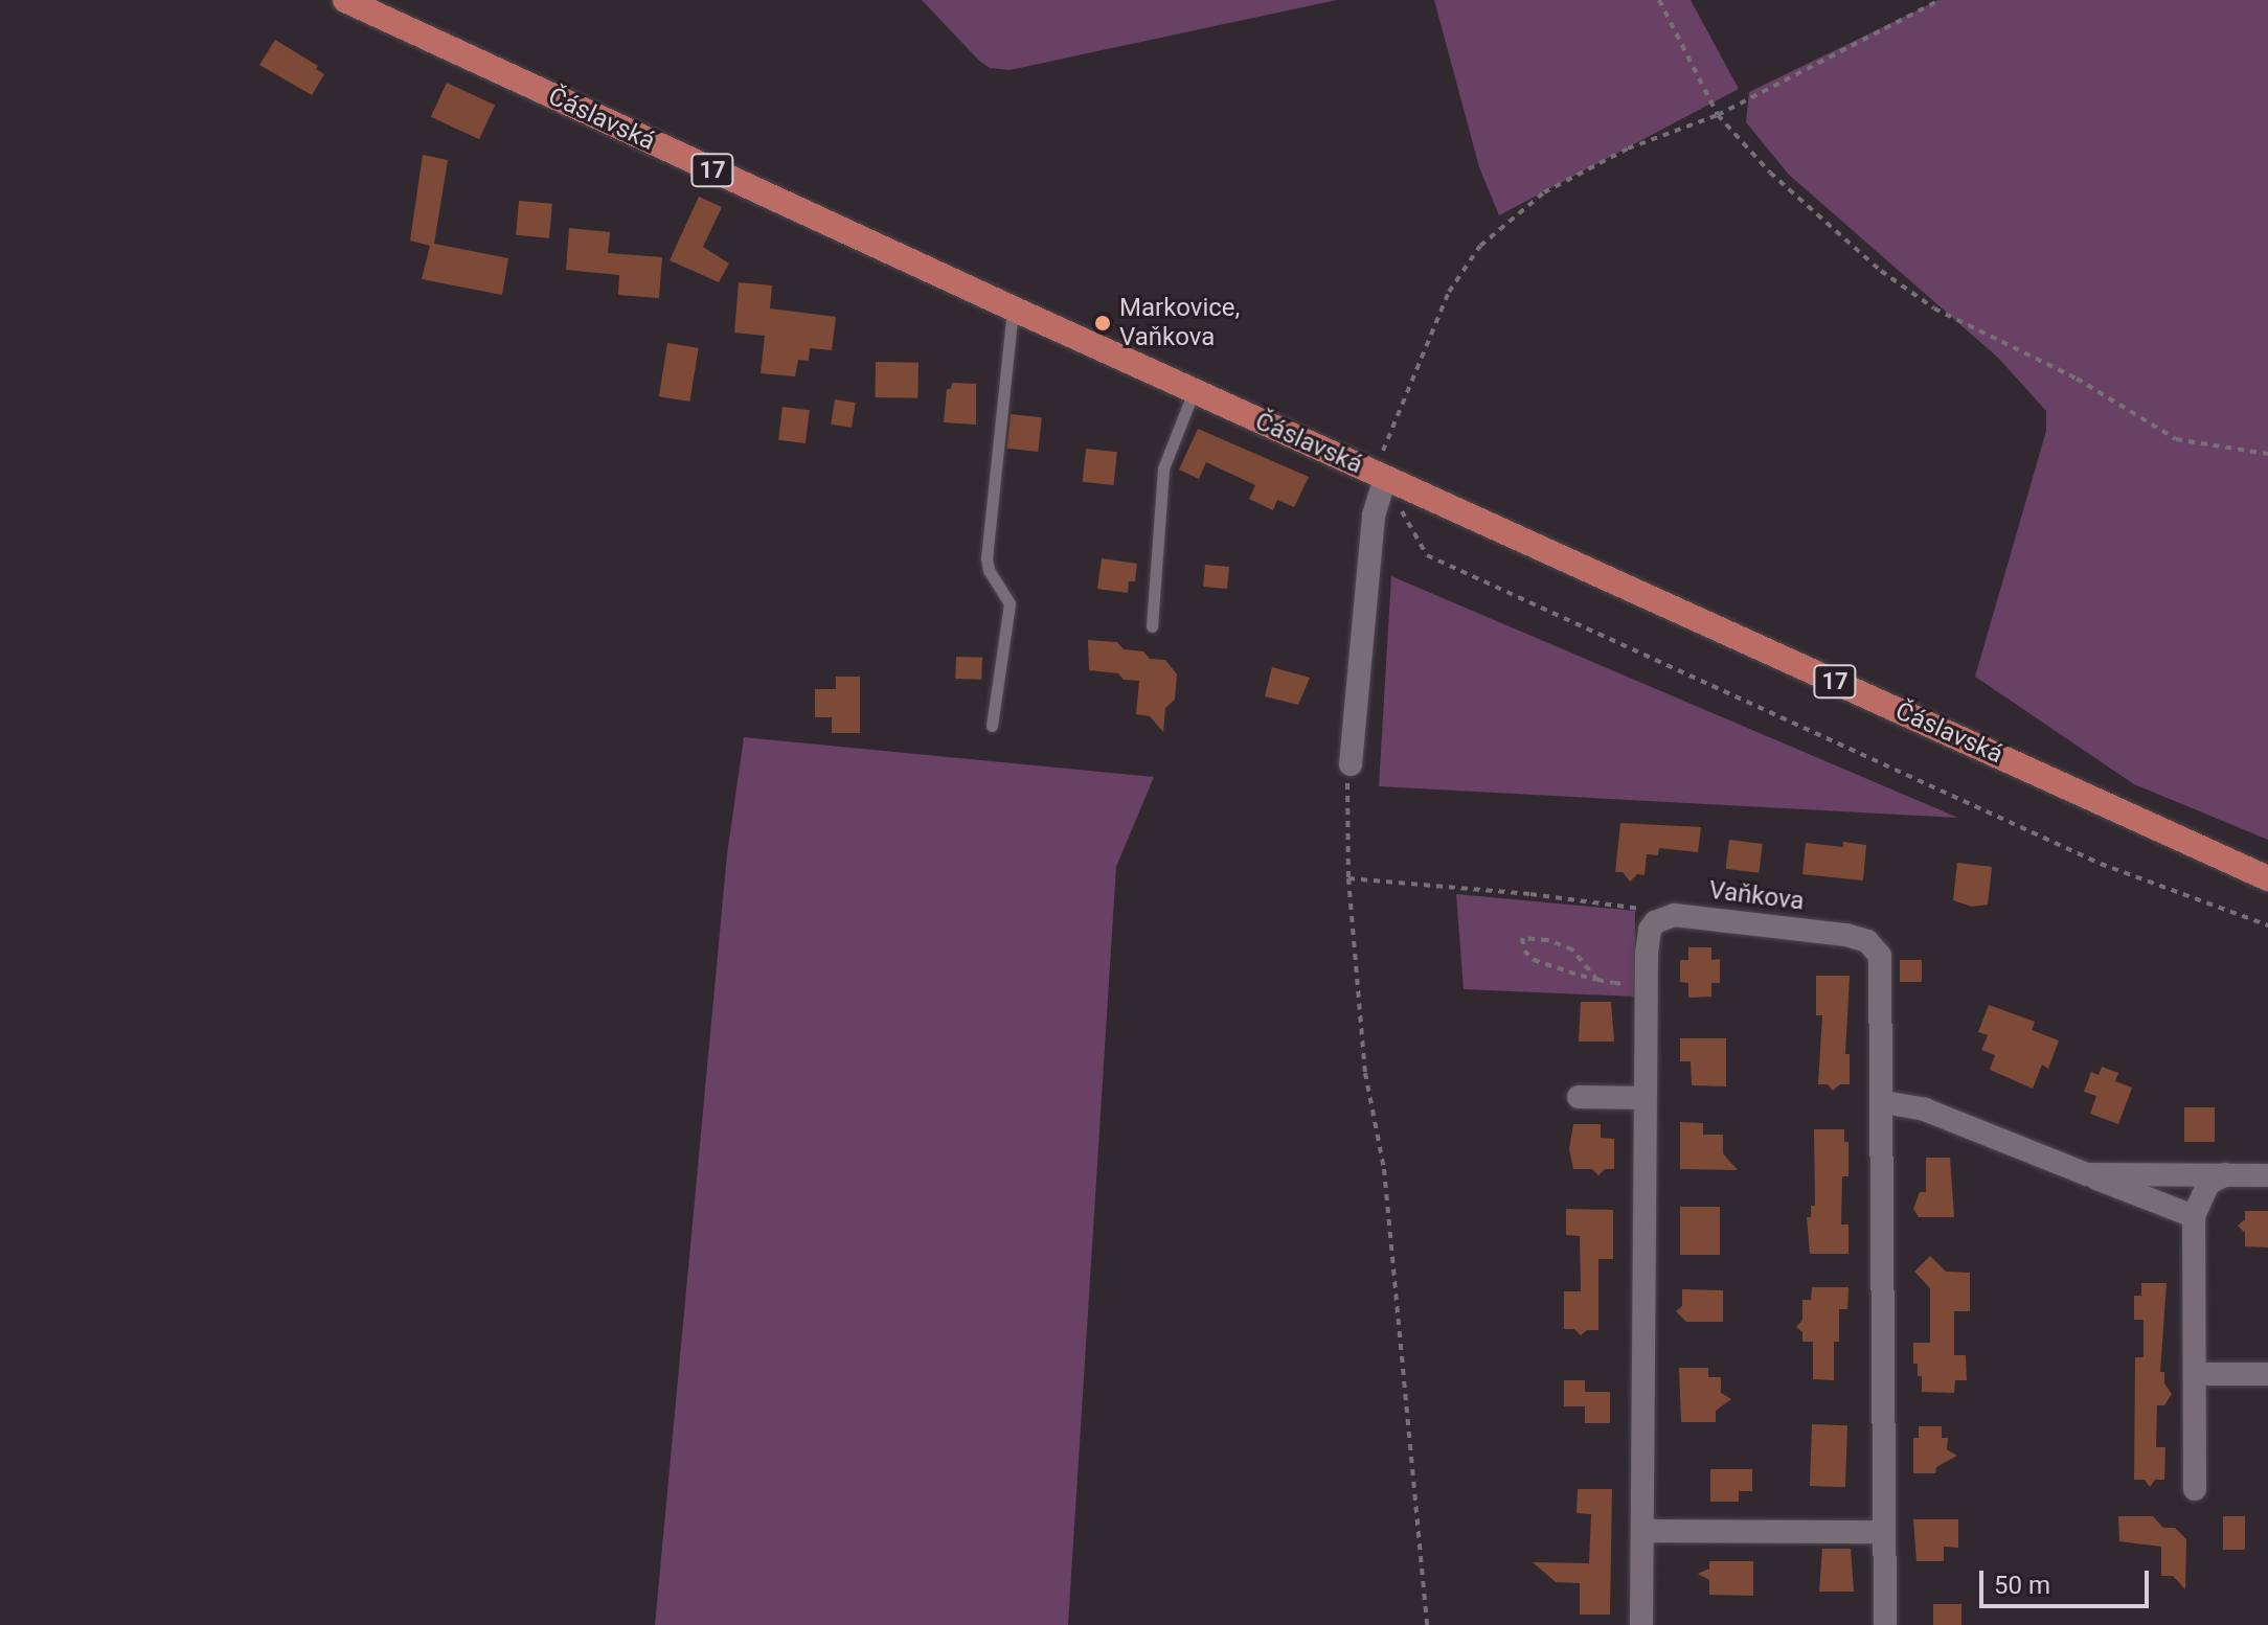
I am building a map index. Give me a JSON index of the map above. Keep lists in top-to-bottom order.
{
  "streets": {
    "main road": ["Čáslavská", "17"],
    "street": ["Vaňkova"]
  },
  "places": ["Markovice, Vaňkova"],
  "scale_bar": "50 m"
}
